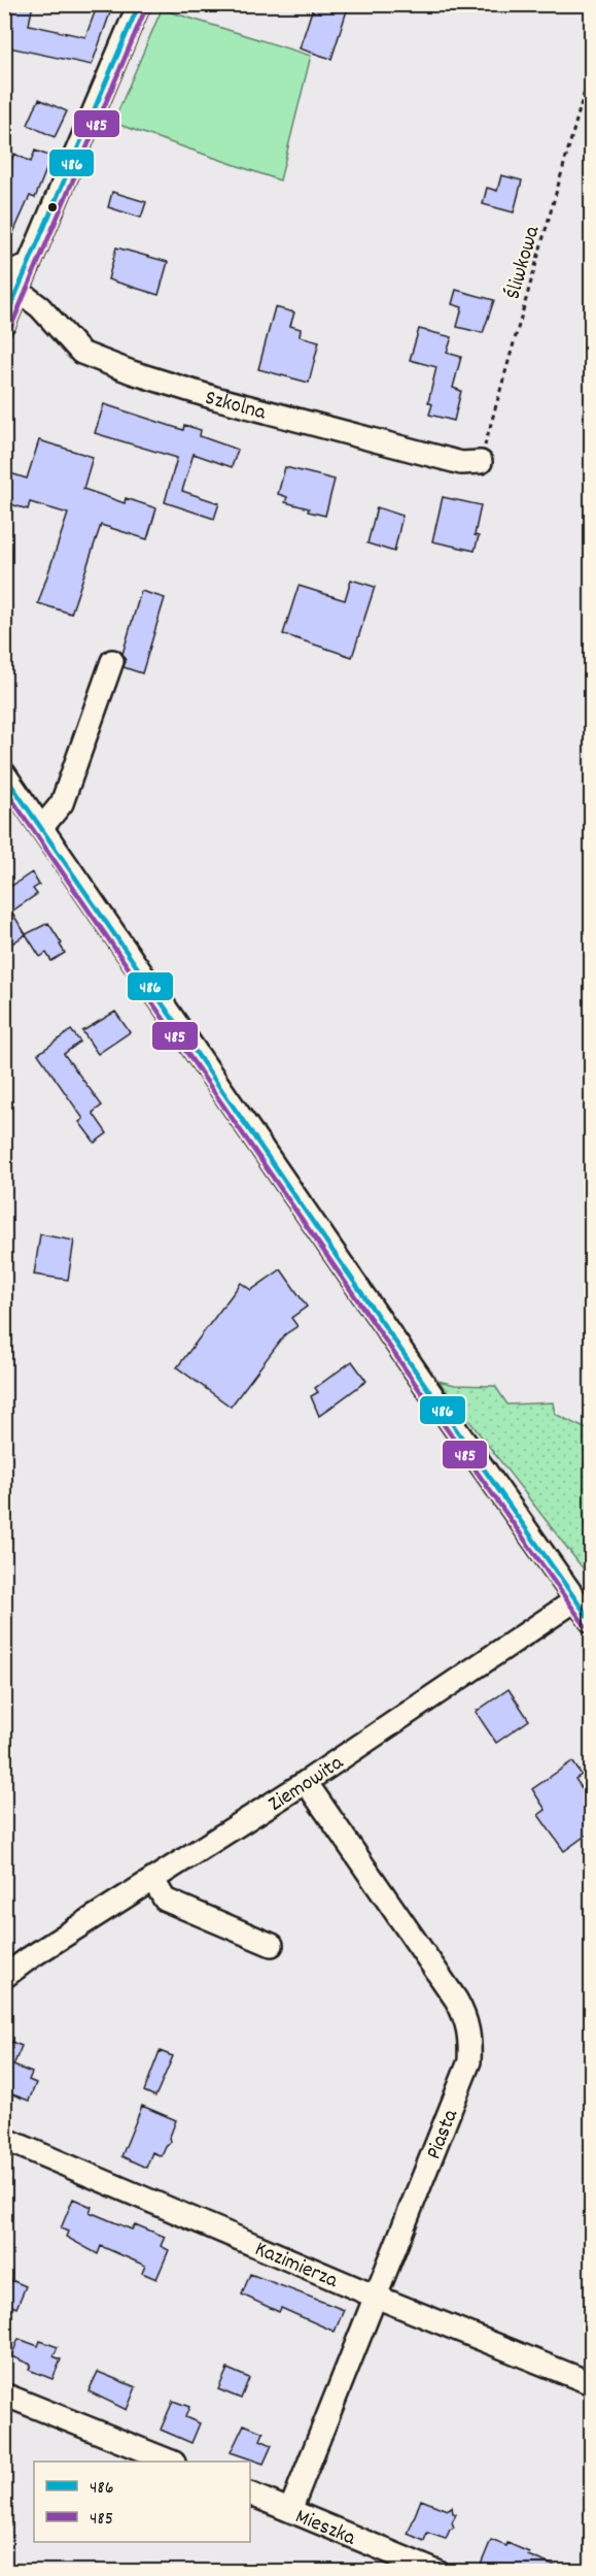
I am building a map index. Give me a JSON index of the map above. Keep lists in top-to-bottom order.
{
  "streets": {
    "street": [
      "Szkolna",
      "Ziemowita",
      "Piasta",
      "Kazimierza",
      "Mieszka"
    ],
    "path": ["Śliwkowa"]
  },
  "crossings": [
    ["Śliwkowa", "Szkolna"],
    ["Ziemowita", "Piasta"],
    ["Piasta", "Kazimierza"],
    ["Piasta", "Mieszka"]
  ],
  "lines": ["transit line 486", "transit line 485"],
  "legend": ["486", "485"]
}
